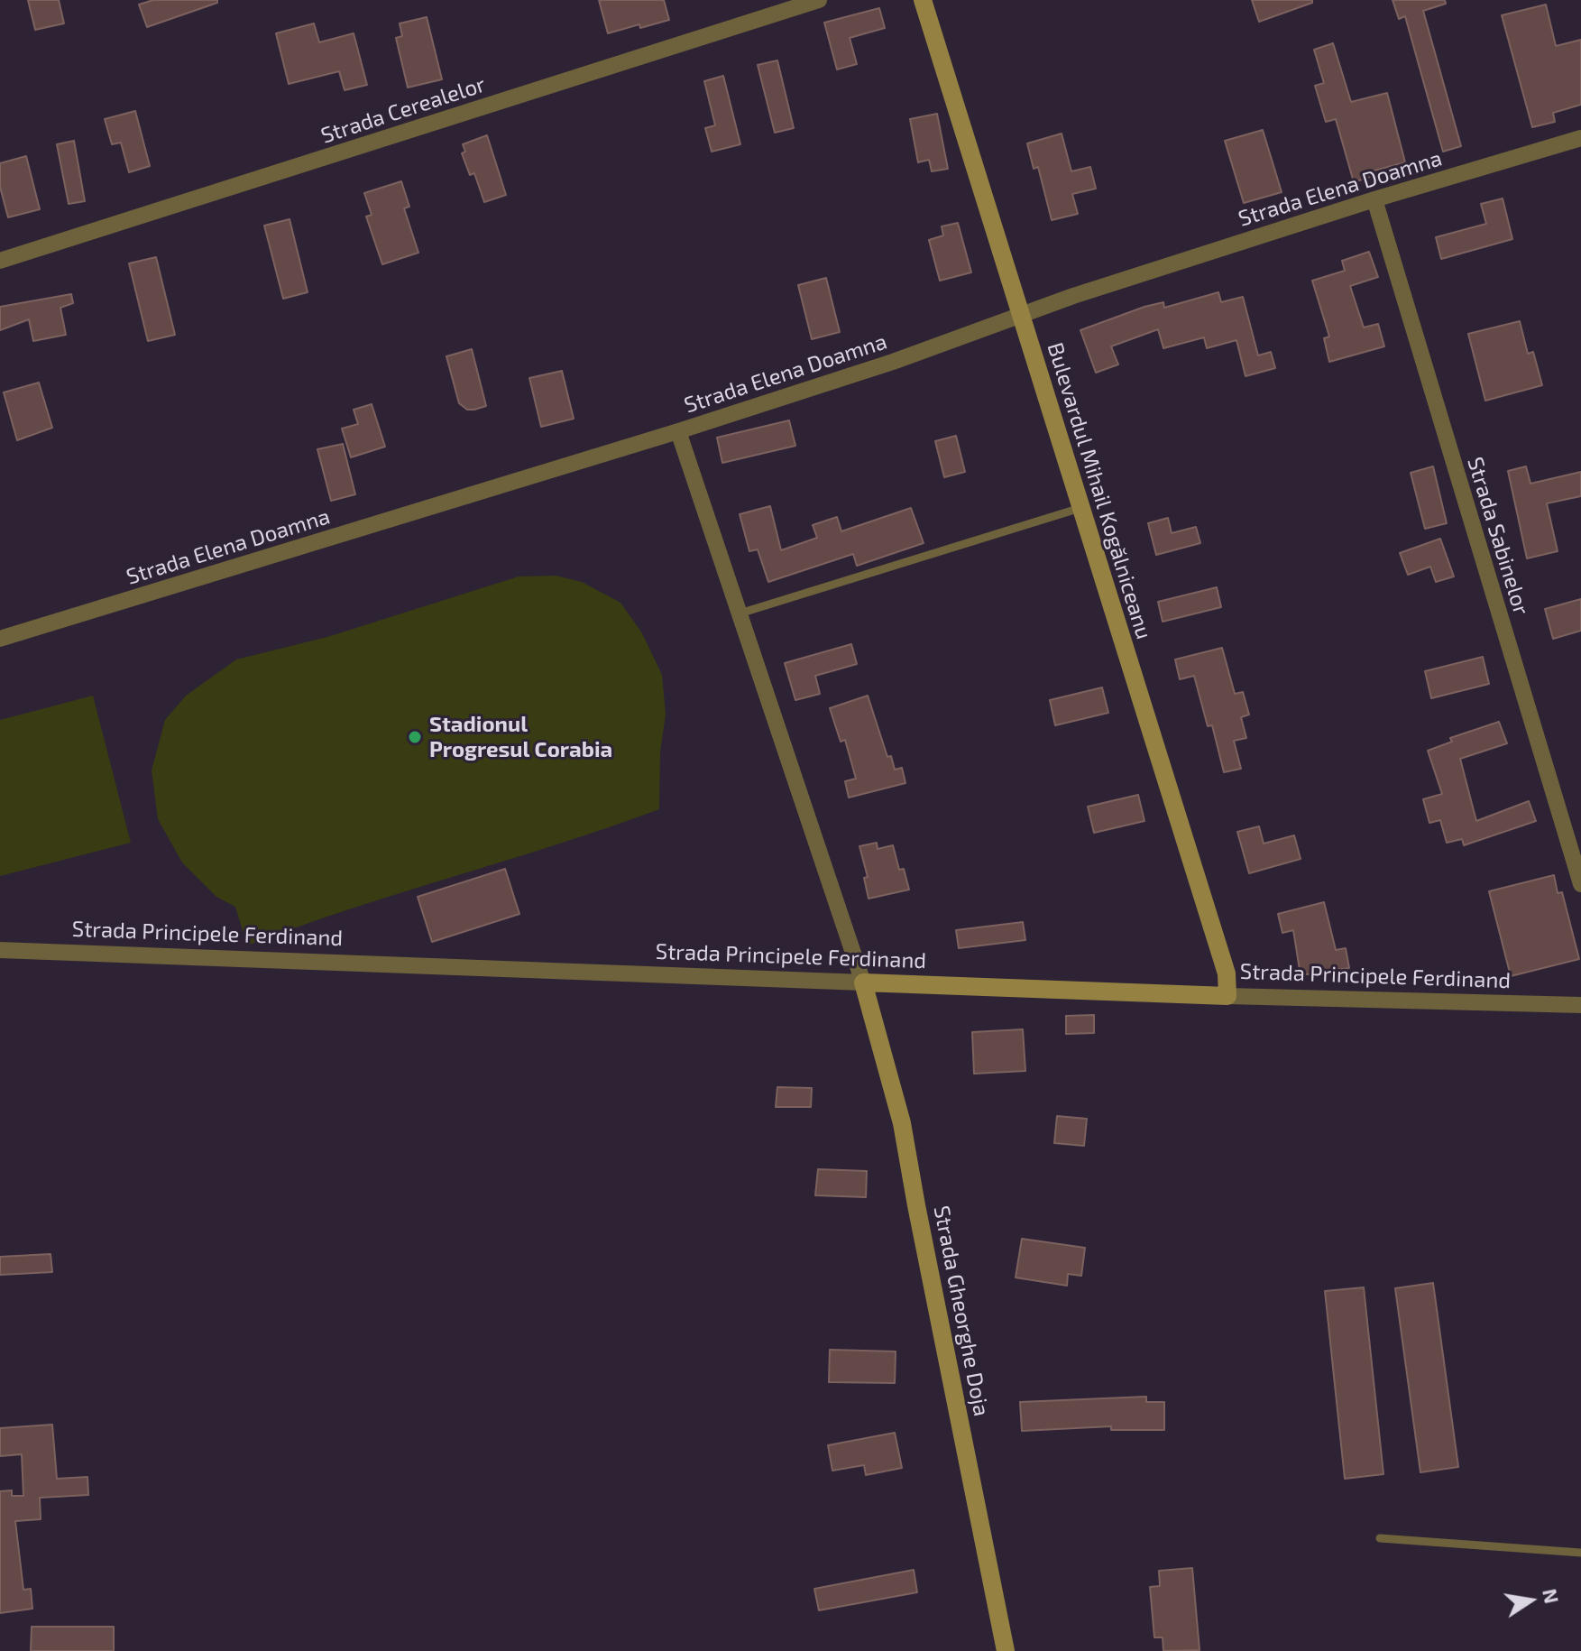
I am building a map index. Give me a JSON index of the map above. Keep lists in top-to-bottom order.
{
  "streets": {
    "main road": ["Bulevardul Mihail Kogălniceanu", "Strada Principele Ferdinand", "Strada Gheorghe Doja"],
    "street": ["Strada Cerealelor", "Strada Elena Doamna", "Strada Sabinelor"]
  },
  "crossings": [
    ["Strada Elena Doamna", "Bulevardul Mihail Kogălniceanu"],
    ["Strada Elena Doamna", "Strada Sabinelor"],
    ["Bulevardul Mihail Kogălniceanu", "Strada Principele Ferdinand"],
    ["Strada Principele Ferdinand", "Strada Gheorghe Doja"]
  ],
  "places": ["Stadionul Progresul Corabia"],
  "north": "right"
}
